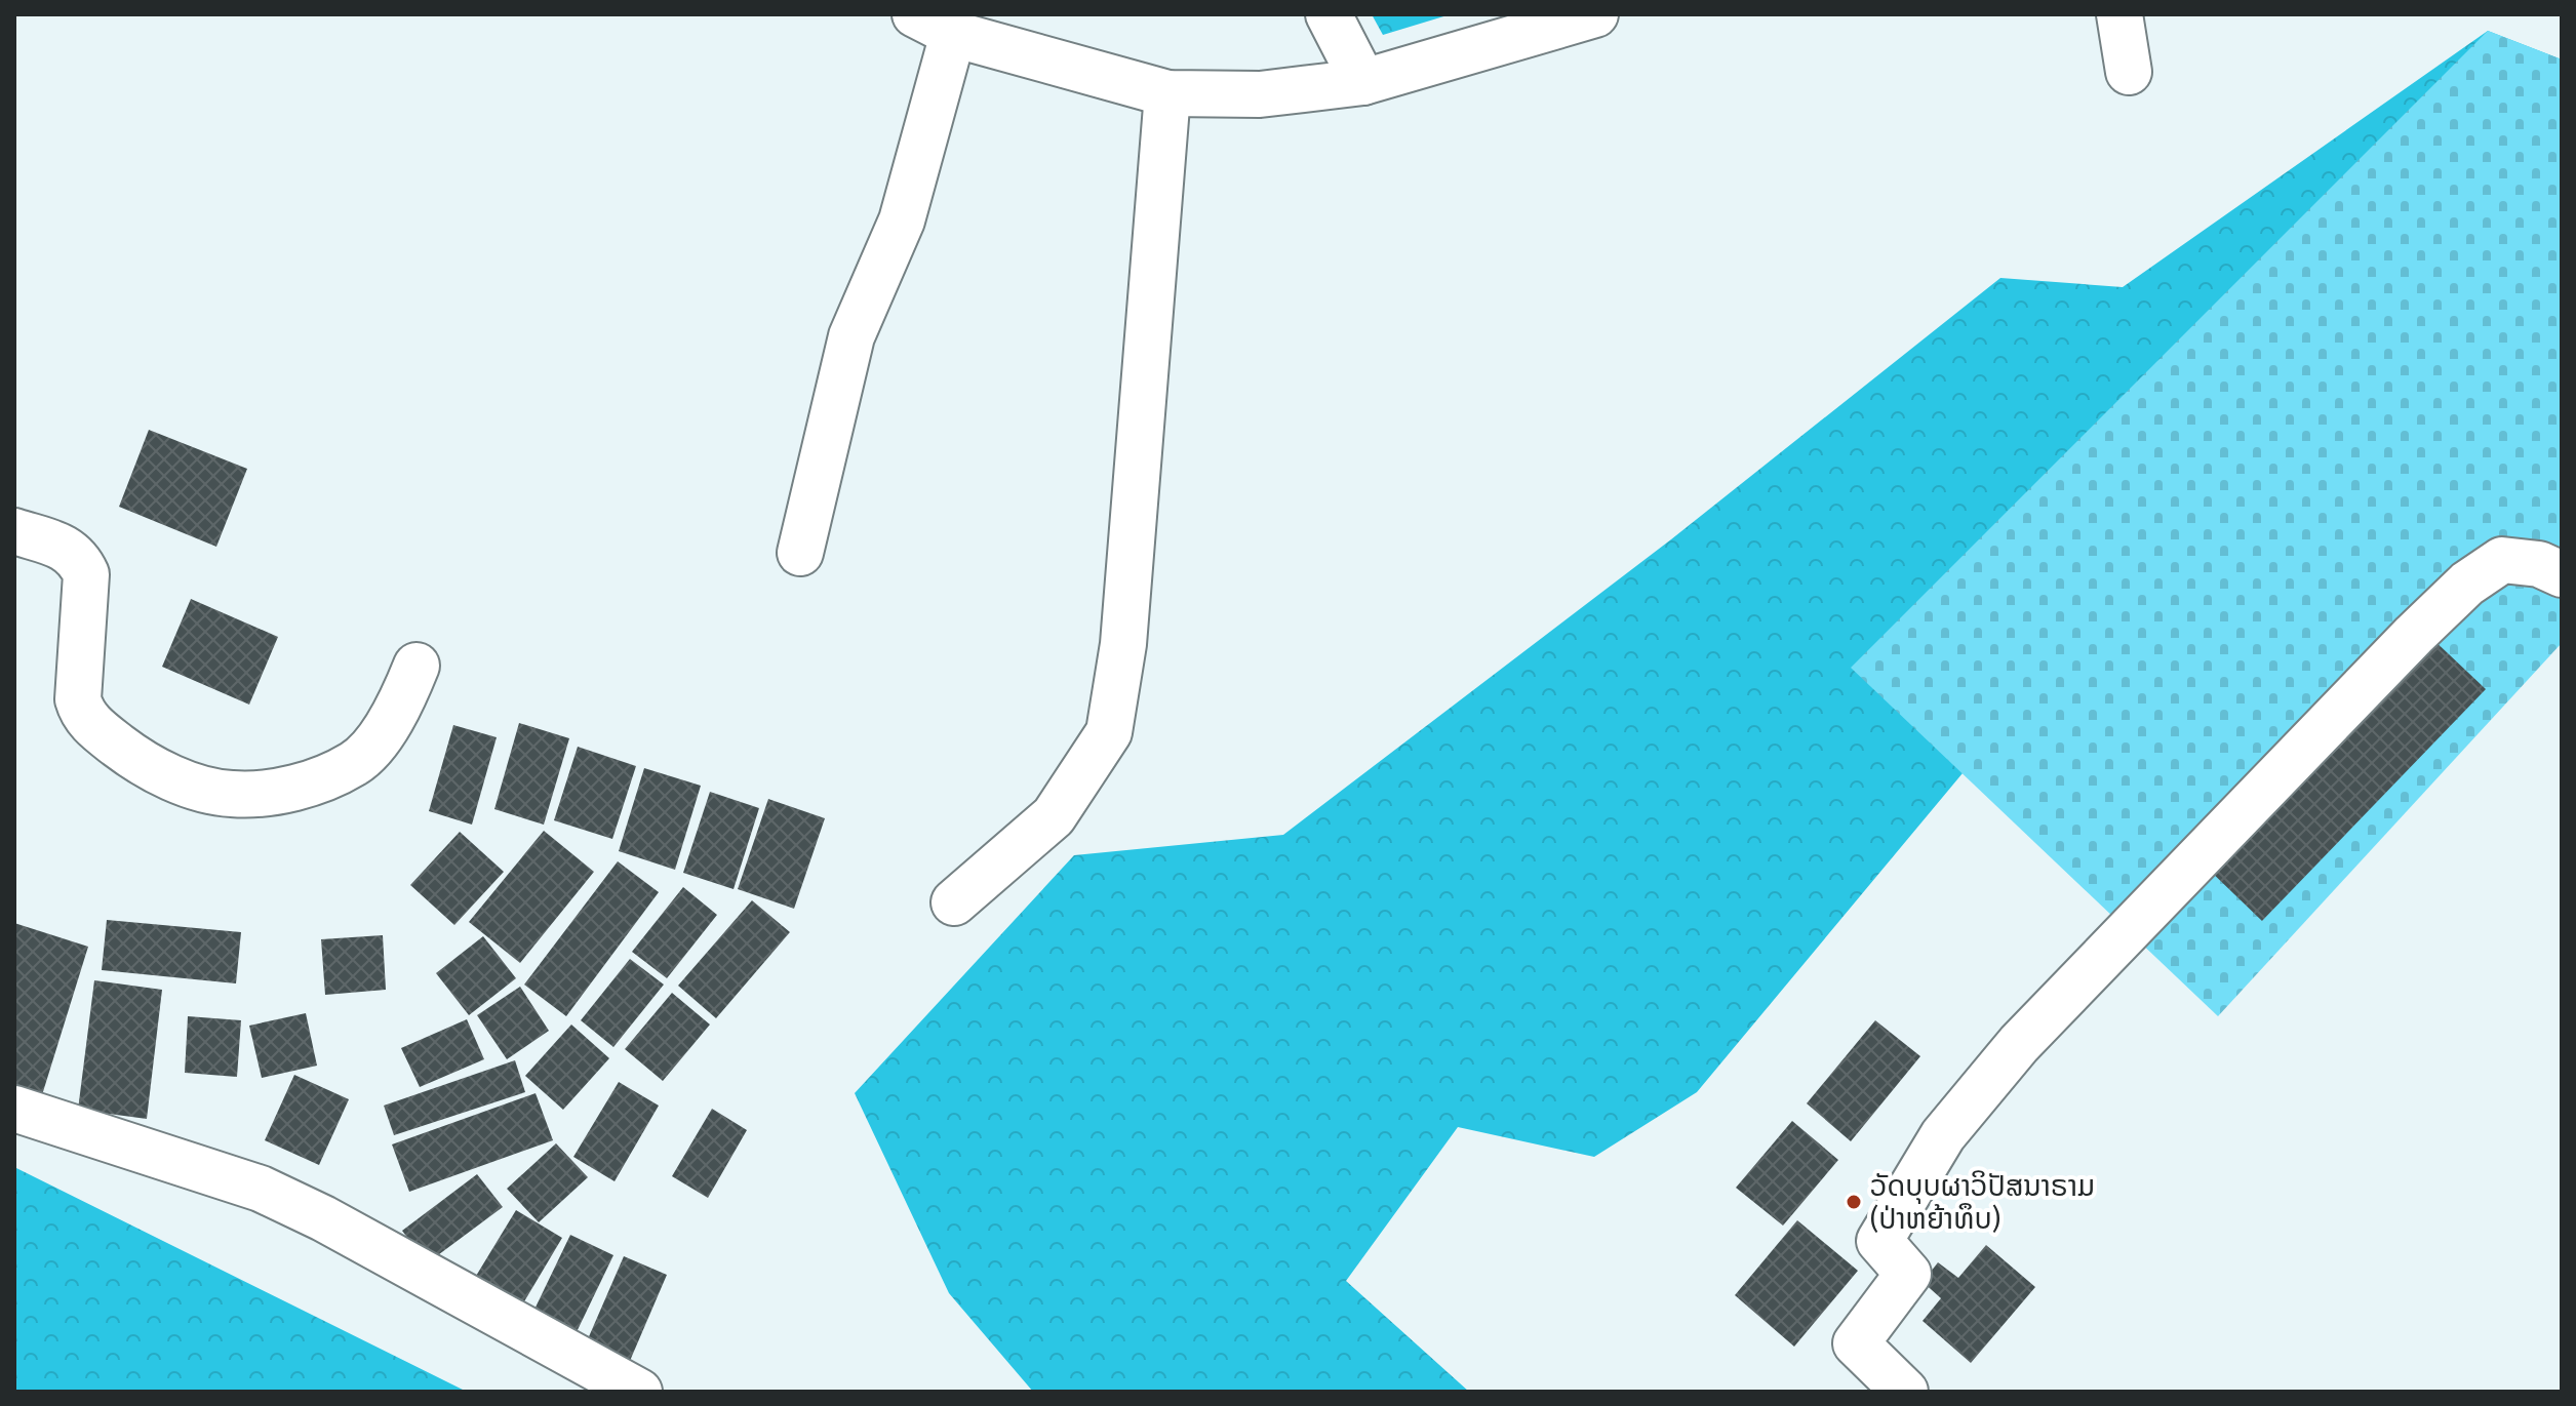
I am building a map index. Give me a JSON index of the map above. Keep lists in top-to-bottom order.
{
  "places": ["ວັດບຸບຜາວິປັສນາຣາມ (ປ່າຫຍ້າທຶບ)"]
}
